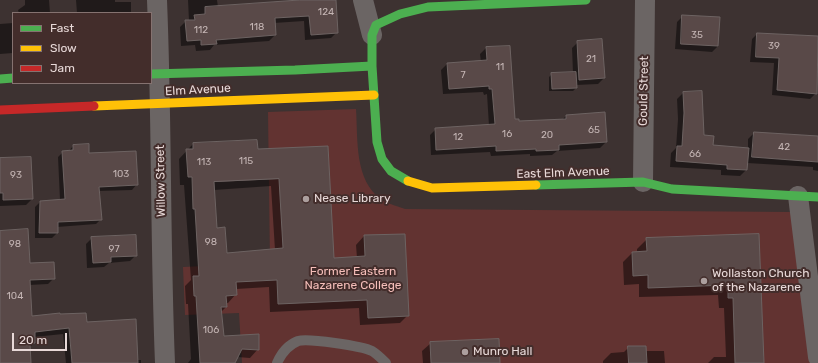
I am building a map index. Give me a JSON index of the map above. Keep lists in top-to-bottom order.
{
  "streets": {
    "street": [
      "Elm Avenue",
      "Gould Street",
      "East Elm Avenue",
      "Willow Street"
    ]
  },
  "crossings": [
    ["Elm Avenue", "East Elm Avenue"],
    ["Elm Avenue", "Willow Street"],
    ["Gould Street", "East Elm Avenue"]
  ],
  "parks": ["Former Eastern Nazarene College"],
  "places": ["Nease Library", "Wollaston Church of the Nazarene", "Munro Hall"],
  "house_numbers": [
    "124",
    "118",
    "112",
    "35",
    "39",
    "21",
    "11",
    "7",
    "65",
    "16",
    "20",
    "12",
    "42",
    "66",
    "115",
    "113",
    "103",
    "93",
    "98",
    "98",
    "97",
    "104",
    "106"
  ],
  "legend": ["Fast", "Slow", "Jam"],
  "scale_bar": "20 m"
}
